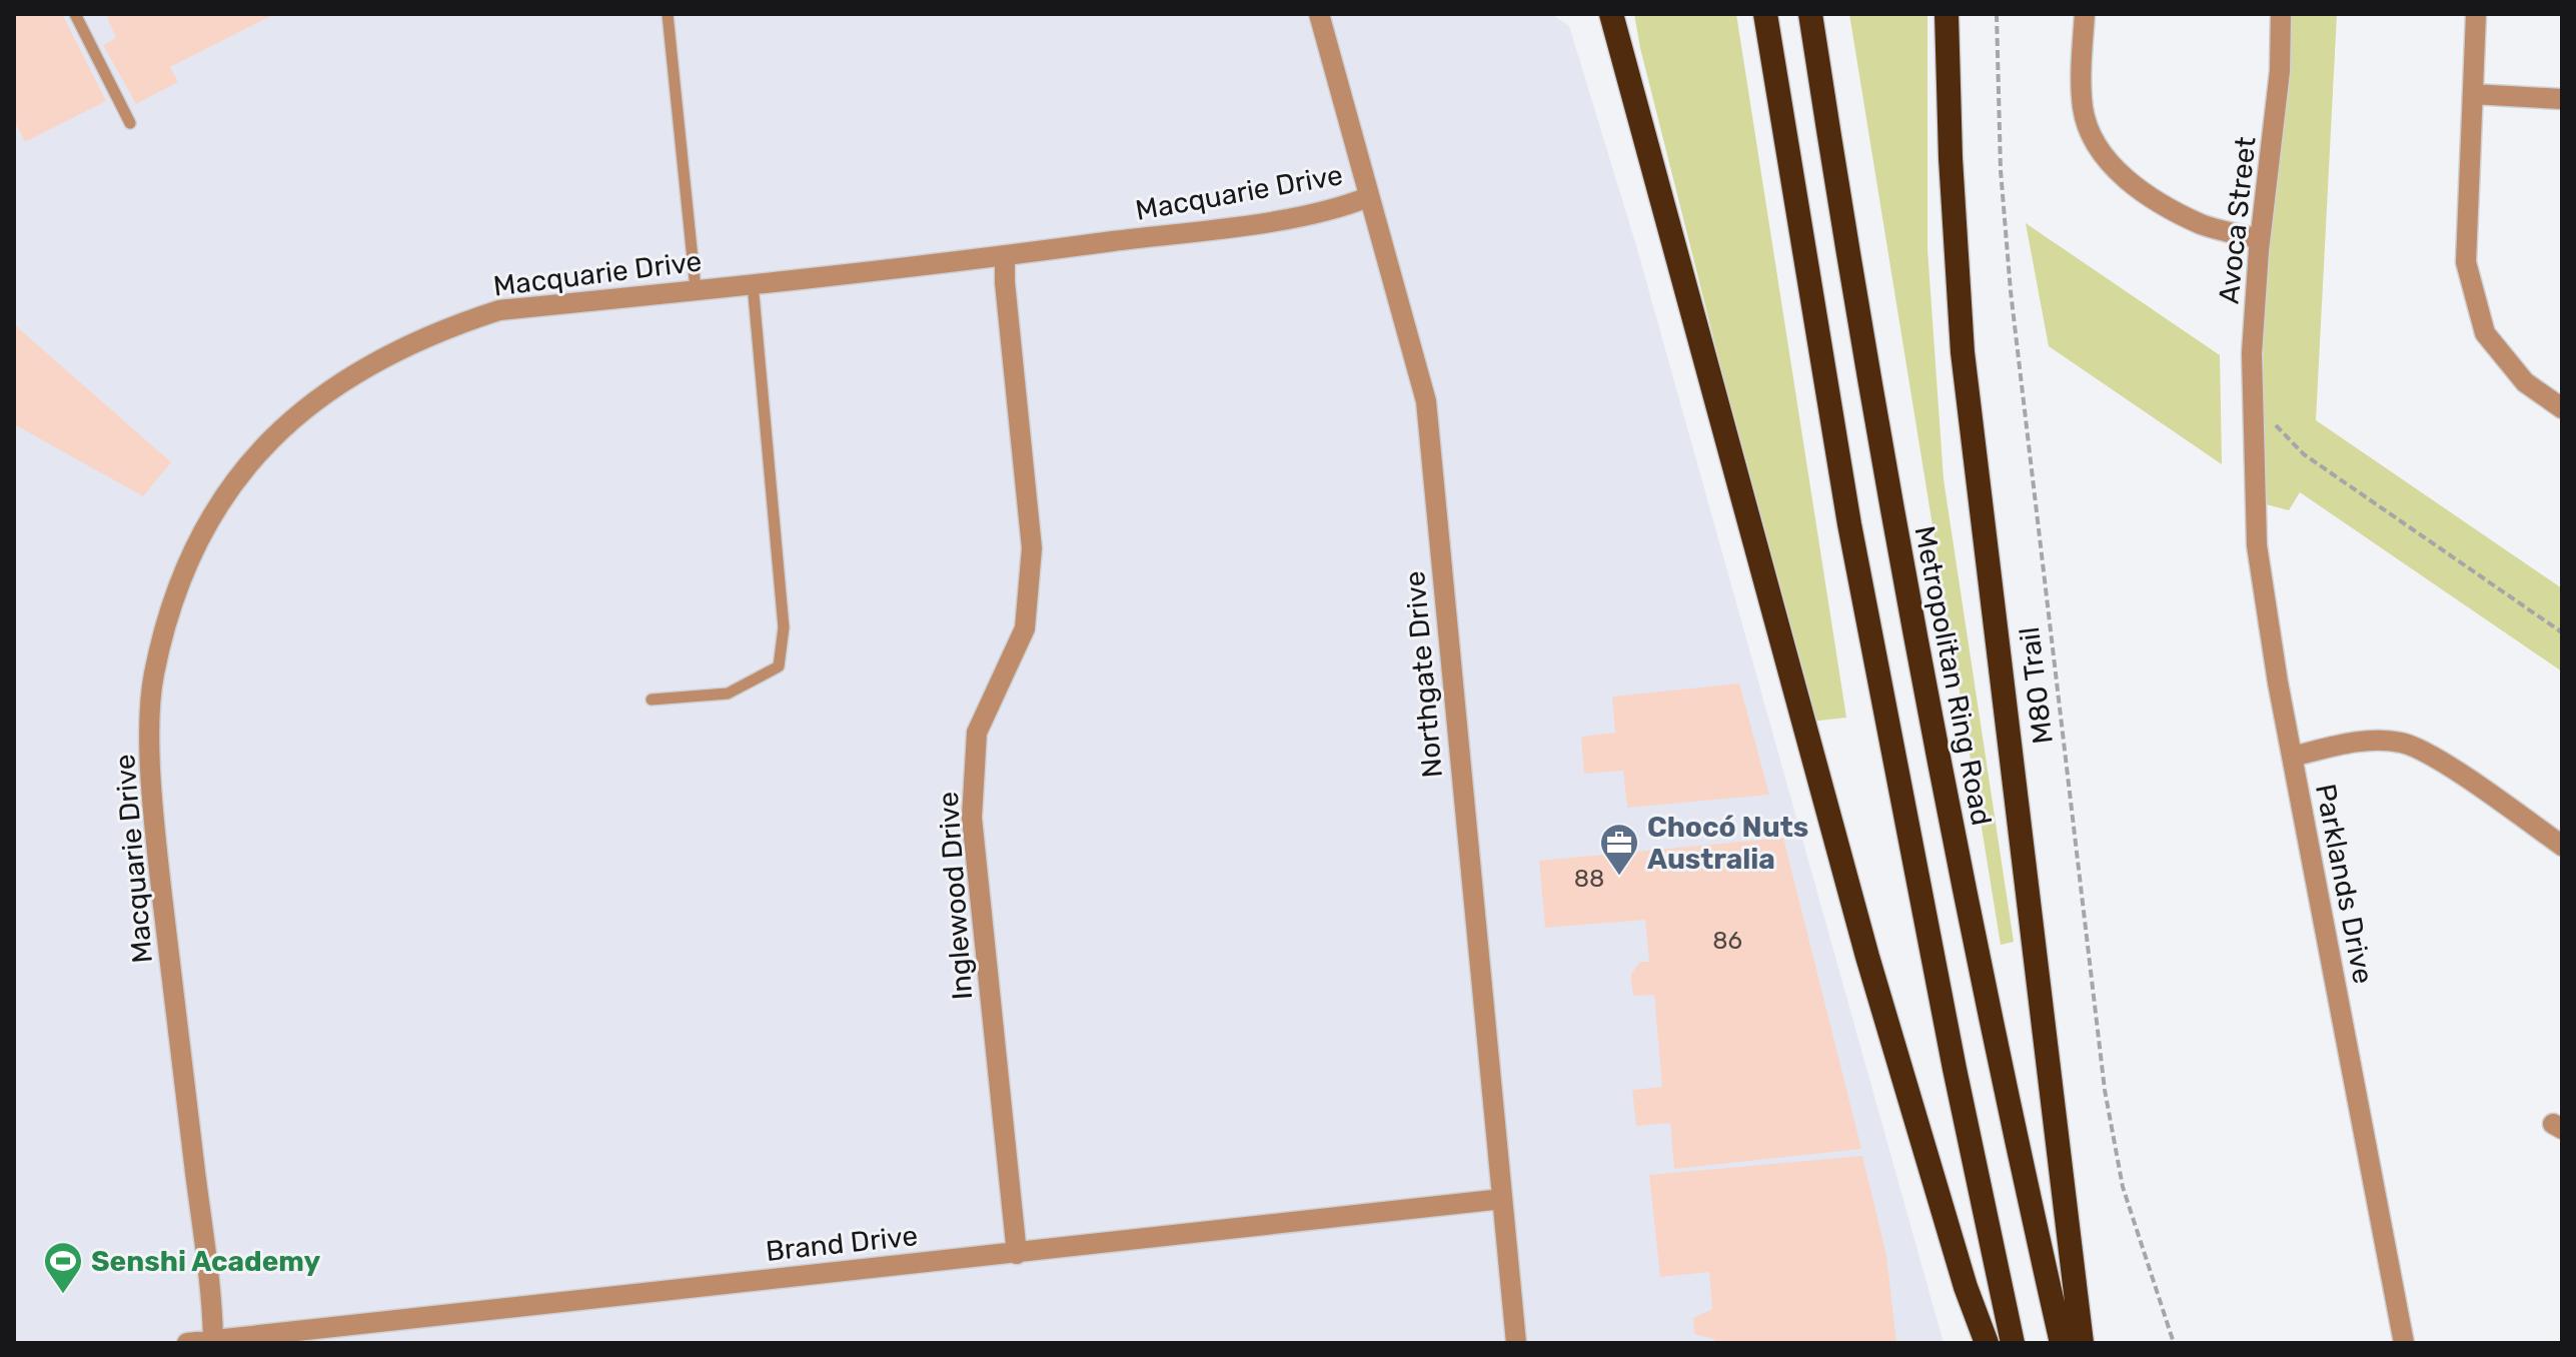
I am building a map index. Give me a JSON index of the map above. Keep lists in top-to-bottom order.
{
  "streets": {
    "highway": ["Metropolitan Ring Road"],
    "street": [
      "Macquarie Drive",
      "Avoca Street",
      "Northgate Drive",
      "Parklands Drive",
      "Inglewood Drive",
      "Brand Drive"
    ],
    "path": ["M80 Trail"]
  },
  "crossings": [
    ["Macquarie Drive", "Northgate Drive"],
    ["Macquarie Drive", "Inglewood Drive"],
    ["Macquarie Drive", "Brand Drive"],
    ["Avoca Street", "Parklands Drive"],
    ["Northgate Drive", "Brand Drive"],
    ["Inglewood Drive", "Brand Drive"]
  ],
  "places": {
    "office": ["Chocó Nuts Australia"],
    "sports": ["Senshi Academy"]
  },
  "house_numbers": ["88", "86"]
}
